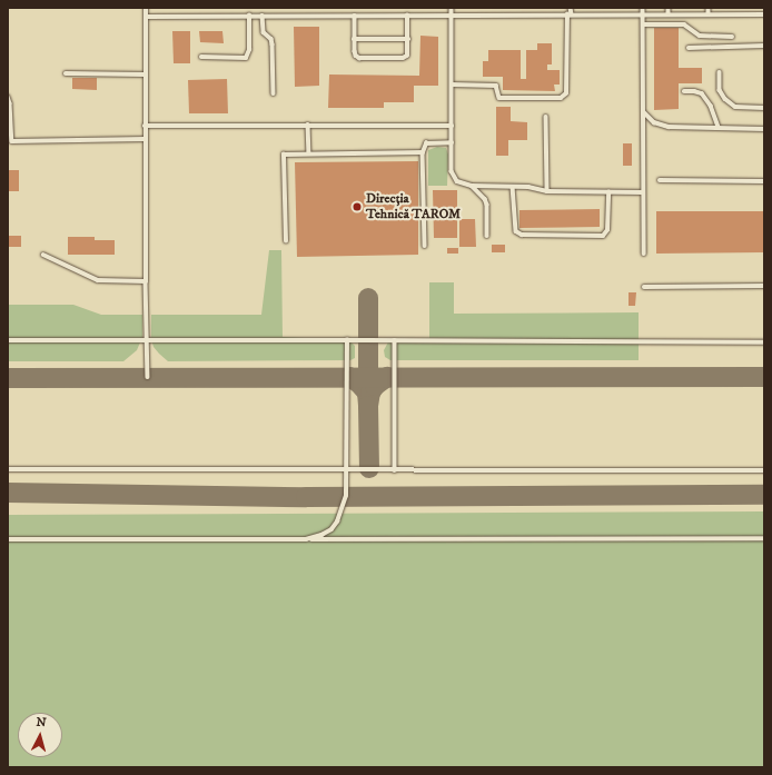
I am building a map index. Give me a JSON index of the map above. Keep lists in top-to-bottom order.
{
  "places": ["Direcţia Tehnică TAROM"],
  "north": "top"
}
